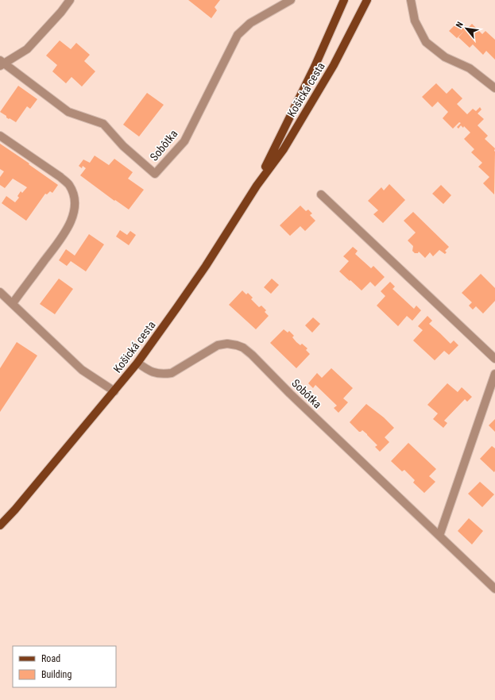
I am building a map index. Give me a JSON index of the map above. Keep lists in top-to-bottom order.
{
  "streets": {
    "main road": ["Košická cesta"],
    "street": ["Sobôtka"]
  },
  "crossings": [
    ["Košická cesta", "Sobôtka"]
  ],
  "legend": ["Road", "Building"],
  "north": "top left"
}
